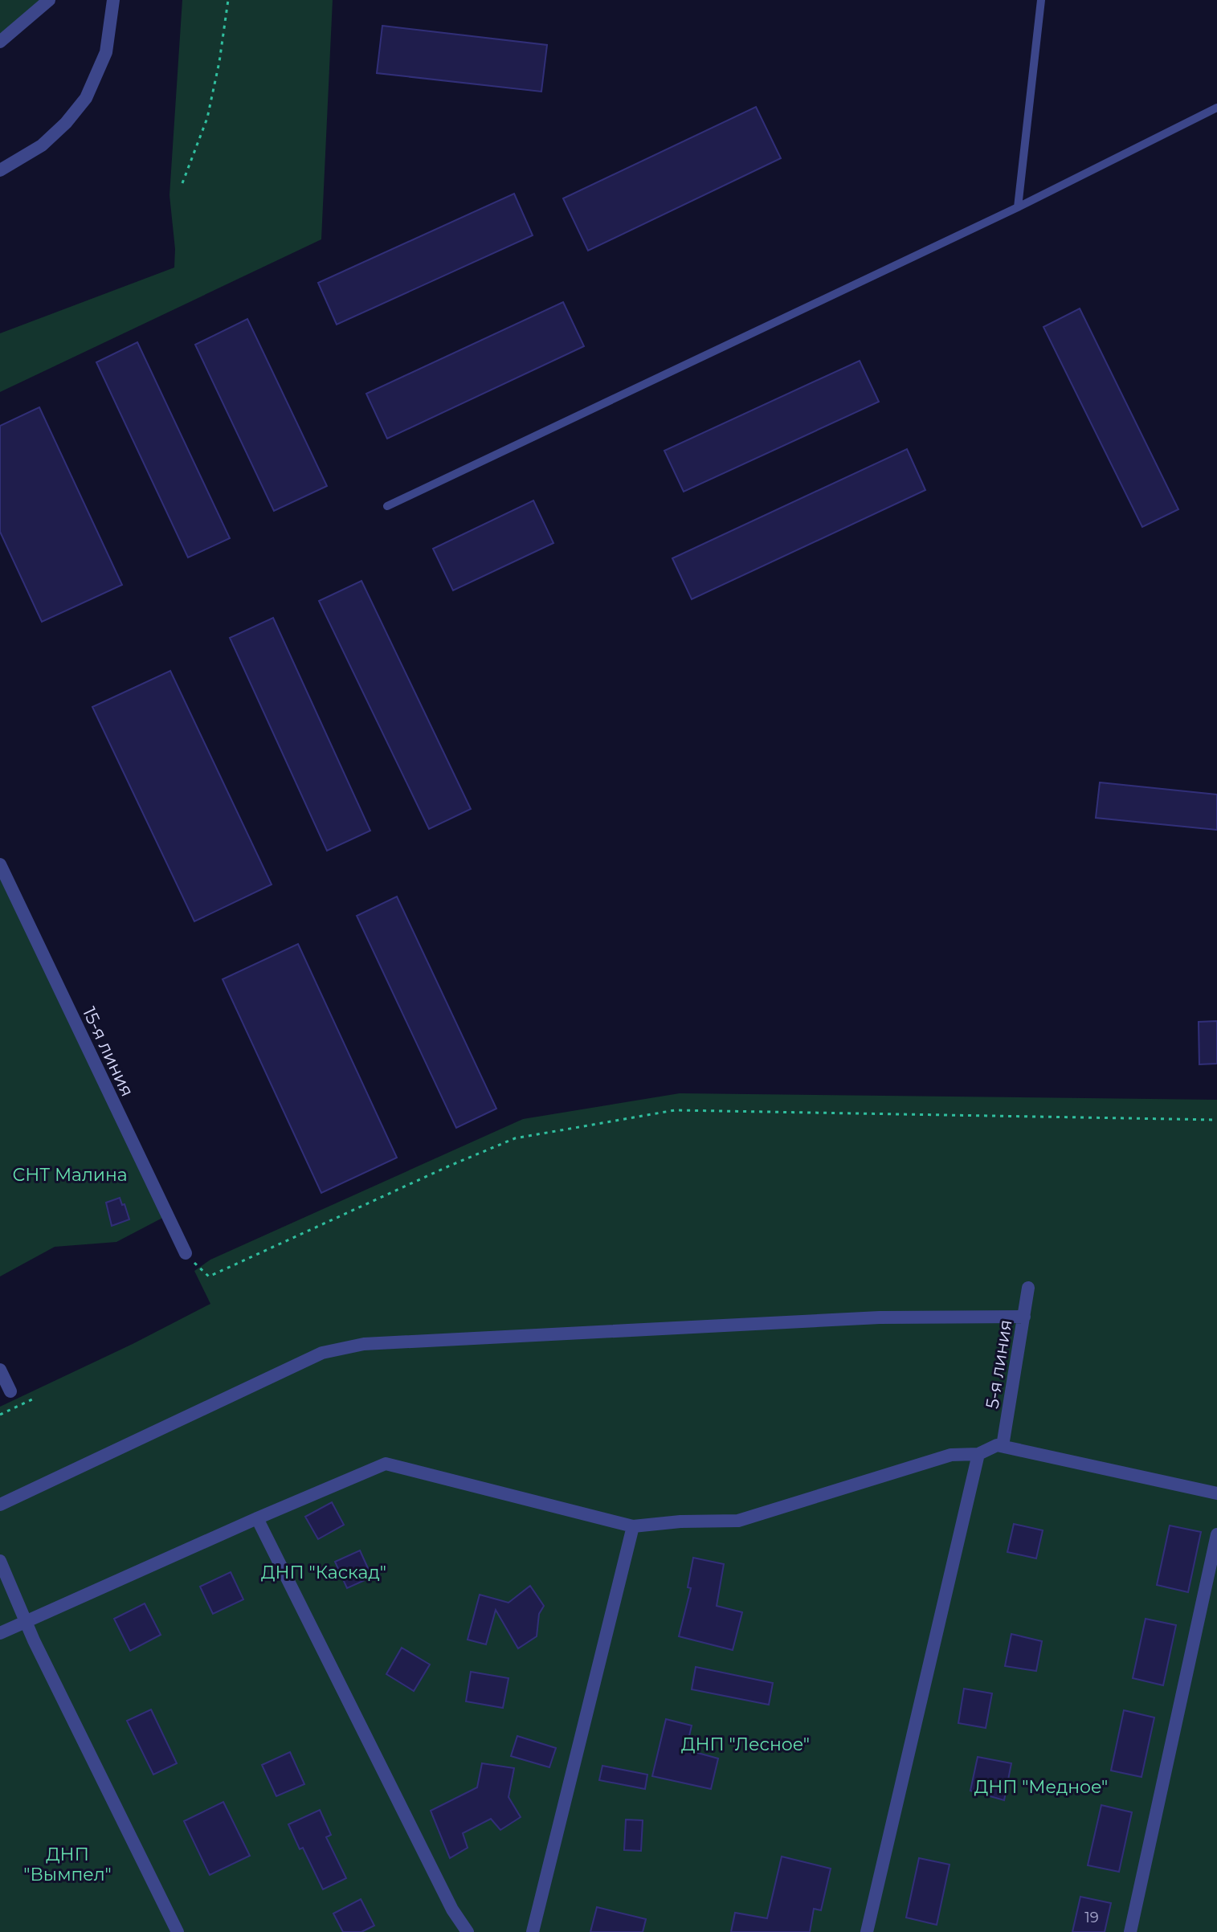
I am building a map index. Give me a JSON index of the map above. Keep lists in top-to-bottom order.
{
  "streets": {
    "street": ["15-я линия", "5-я линия"]
  },
  "parks": [
    "СНТ Малина",
    "ДНП \"Каскад\"",
    "ДНП \"Лесное\"",
    "ДНП \"Медное\"",
    "ДНП \"Вымпел\""
  ],
  "house_numbers": ["19"]
}
